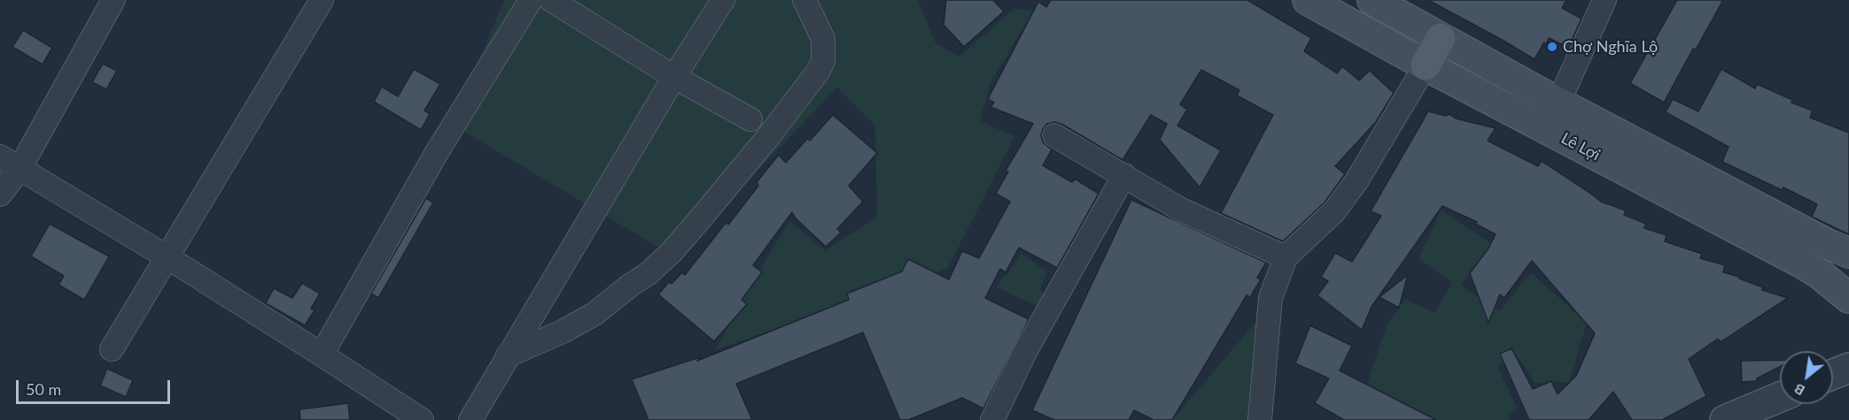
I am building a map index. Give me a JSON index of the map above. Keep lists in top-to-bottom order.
{
  "streets": {
    "main road": ["Lê Lợi"]
  },
  "places": ["Chợ Nghĩa Lộ"],
  "scale_bar": "50 m",
  "north": "bottom left"
}
